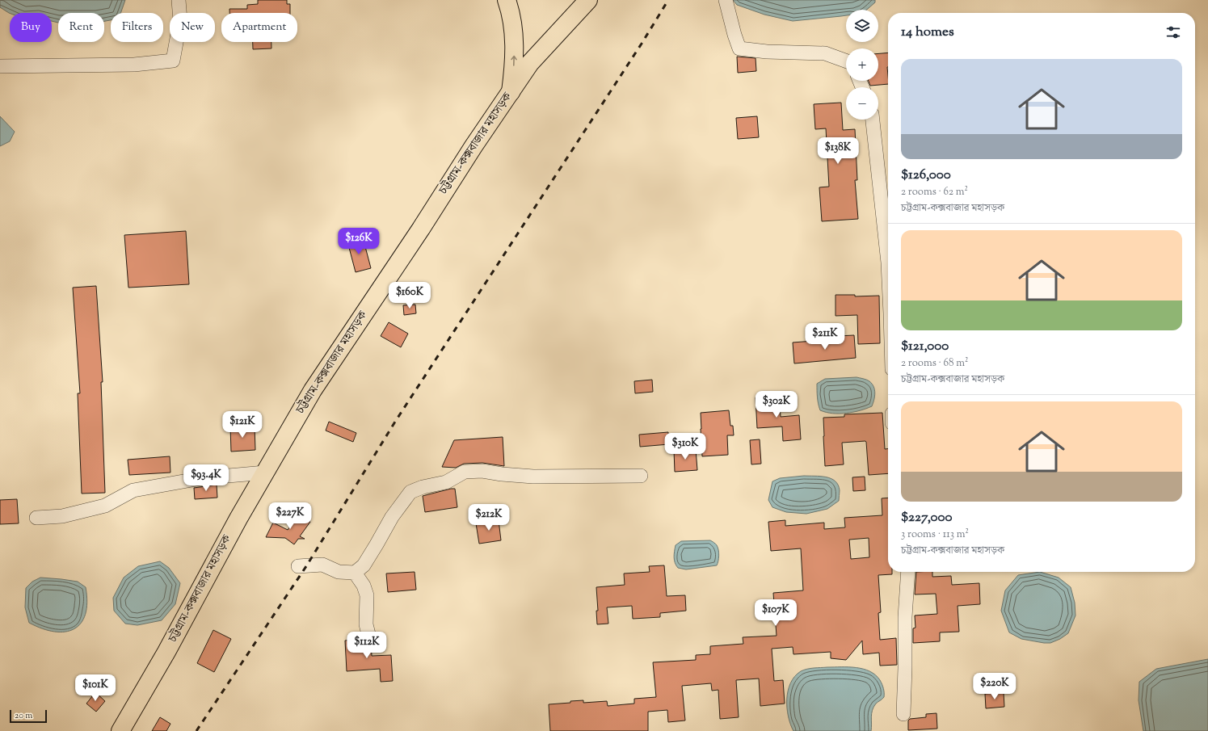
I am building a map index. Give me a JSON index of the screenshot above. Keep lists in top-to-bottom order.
{
  "streets": {
    "main road": ["চট্টগ্রাম-কক্সবাজার মহাসড়ক"]
  },
  "scale_bar": "20 m",
  "page": {
    "map_buttons": ["+", "−"],
    "chip": [
      "Buy",
      "Rent",
      "Filters",
      "New",
      "Apartment"
    ],
    "heading": "14 homes",
    "list": [
      {
        "name": "$126,000",
        "note": "2 rooms · 62 m² · চট্টগ্রাম-কক্সবাজার মহাসড়ক"
      },
      {
        "name": "$121,000",
        "note": "2 rooms · 68 m² · চট্টগ্রাম-কক্সবাজার মহাসড়ক"
      },
      {
        "name": "$227,000",
        "note": "3 rooms · 113 m² · চট্টগ্রাম-কক্সবাজার মহাসড়ক"
      }
    ],
    "price": [
      "$138K",
      "$126K",
      "$160K",
      "$211K",
      "$302K",
      "$121K",
      "$310K",
      "$93.4K",
      "$227K",
      "$212K",
      "$107K",
      "$112K",
      "$220K",
      "$101K"
    ],
    "scale": "20 m"
  }
}
